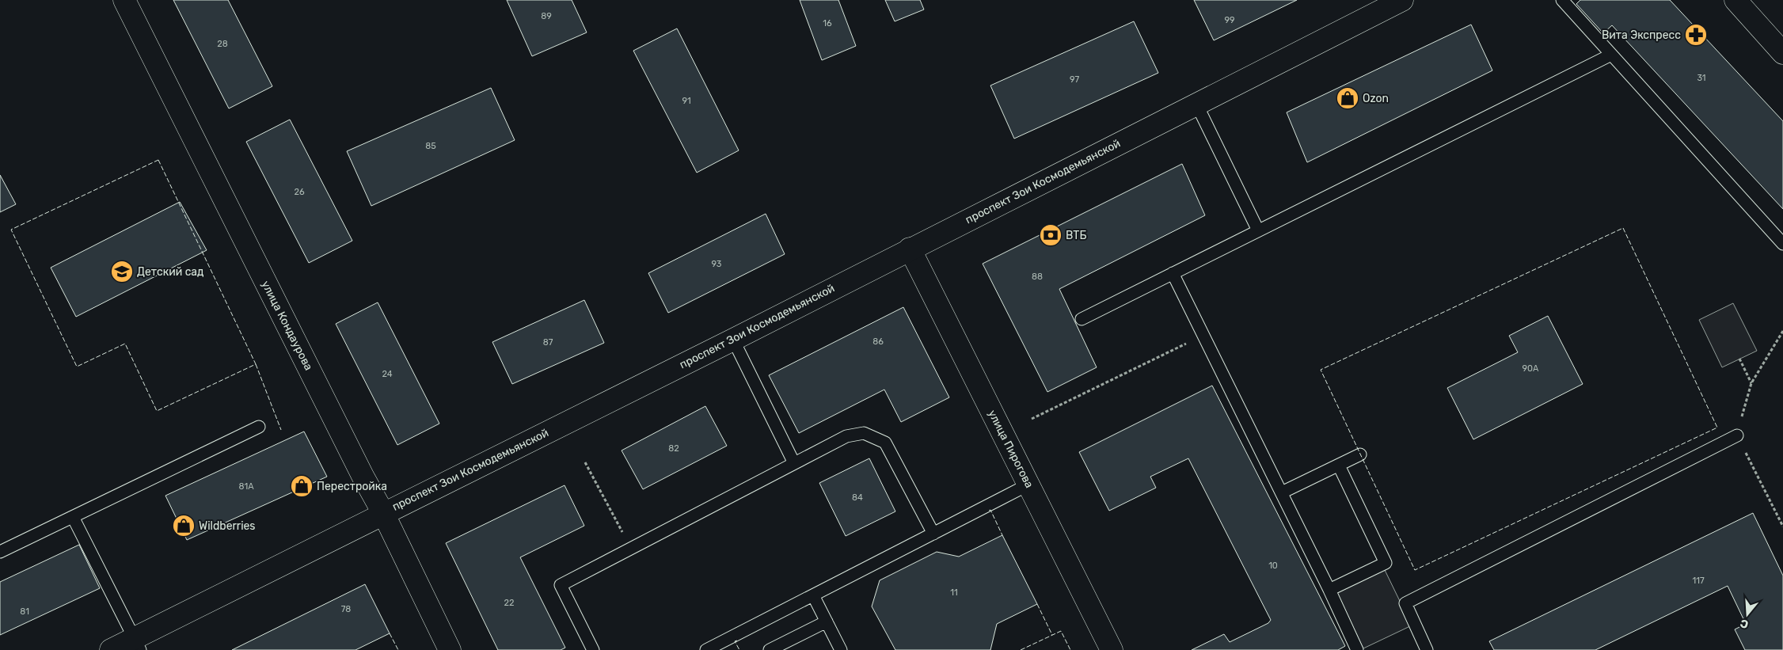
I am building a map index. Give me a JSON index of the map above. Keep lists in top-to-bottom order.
{
  "streets": {
    "street": ["проспект Зои Космодемьянской", "улица Кондаурова", "улица Пирогова"]
  },
  "crossings": [
    ["проспект Зои Космодемьянской", "улица Кондаурова"],
    ["проспект Зои Космодемьянской", "улица Пирогова"]
  ],
  "places": {
    "pharmacy": ["Вита Экспресс"],
    "shop": ["Ozon", "Перестройка", "Wildberries"],
    "bank": ["ВТБ"],
    "school or university": ["Детский сад"]
  },
  "house_numbers": [
    "89",
    "99",
    "16",
    "28",
    "31",
    "97",
    "91",
    "85",
    "26",
    "93",
    "88",
    "86",
    "87",
    "90А",
    "24",
    "82",
    "81А",
    "84",
    "10",
    "117",
    "11",
    "22",
    "78",
    "81"
  ],
  "north": "bottom"
}
